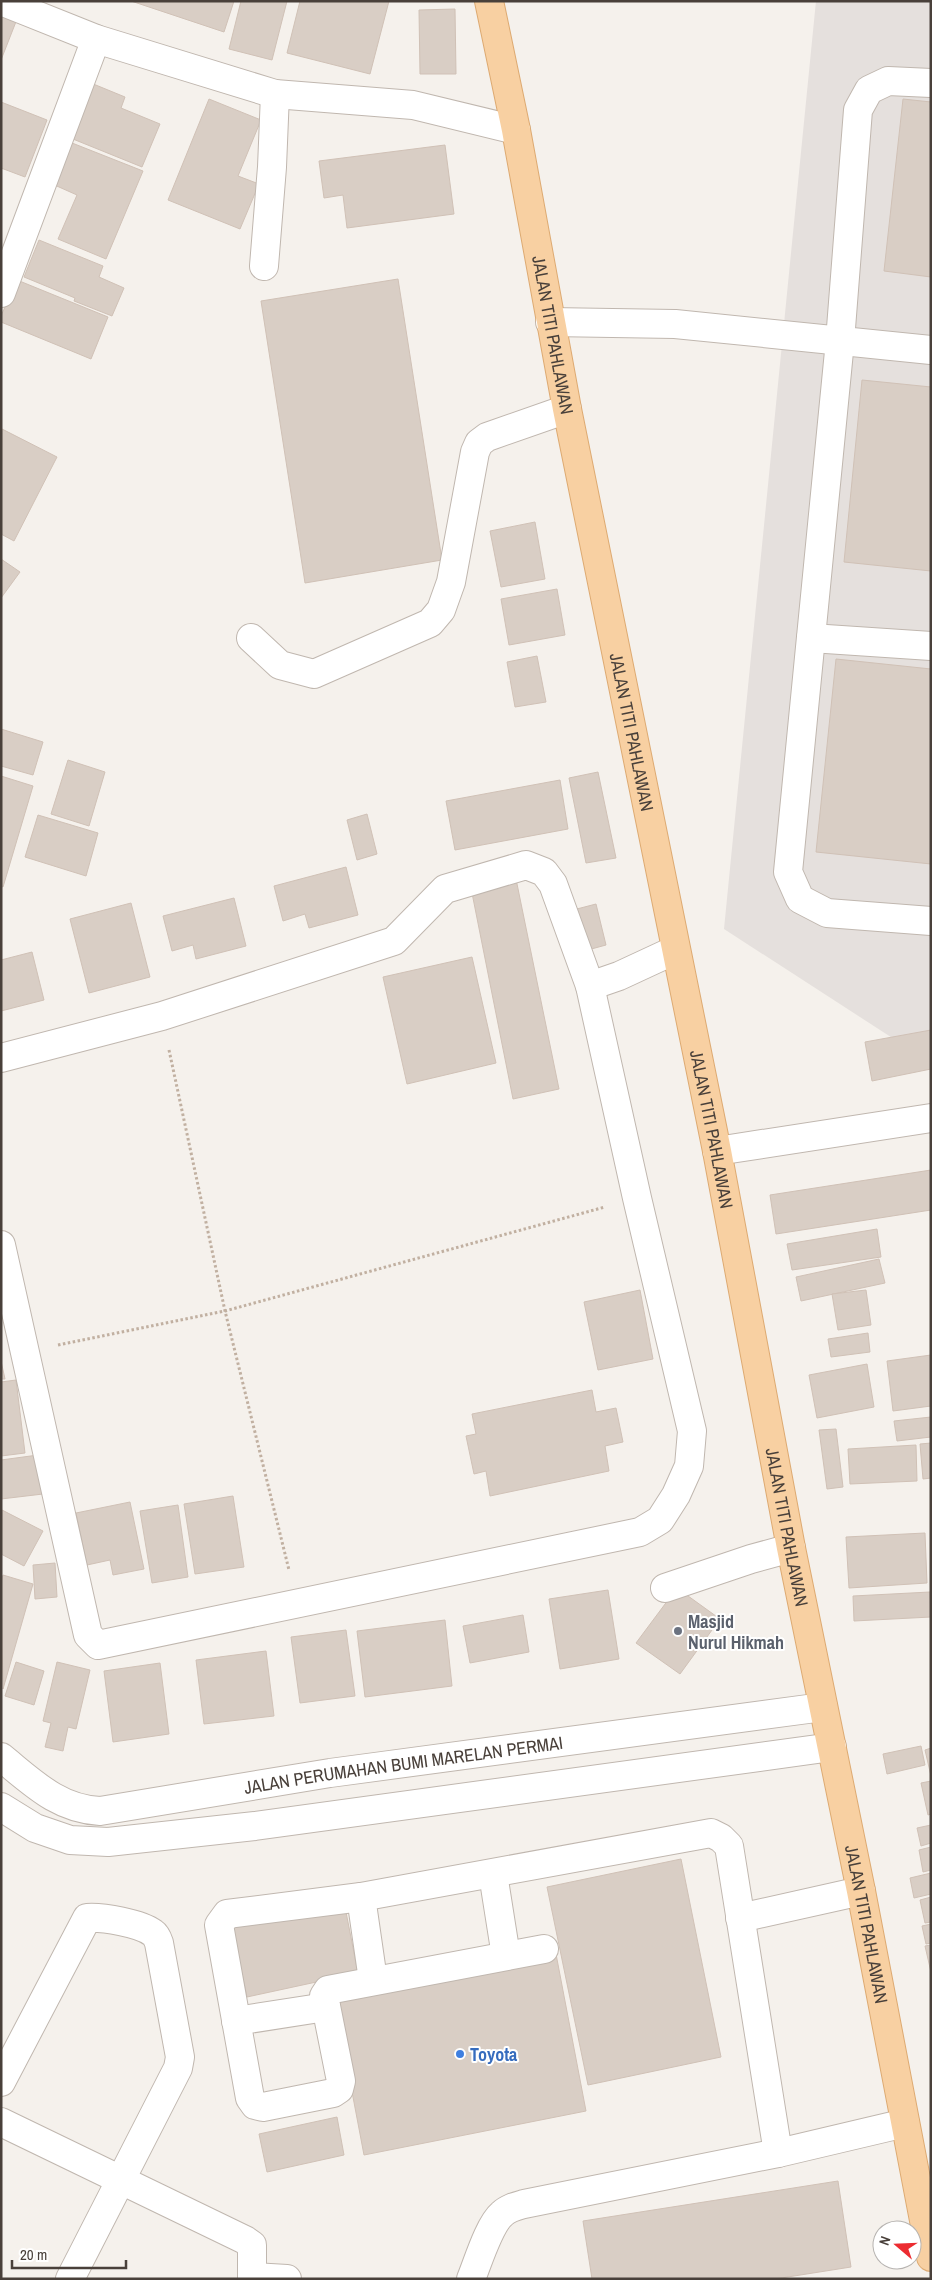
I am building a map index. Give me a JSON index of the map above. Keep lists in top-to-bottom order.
{
  "streets": {
    "main road": ["JALAN TITI PAHLAWAN"],
    "street": ["JALAN PERUMAHAN BUMI MARELAN PERMAI"]
  },
  "crossings": [
    ["JALAN TITI PAHLAWAN", "JALAN PERUMAHAN BUMI MARELAN PERMAI"]
  ],
  "places": ["Masjid Nurul Hikmah", "Toyota"],
  "scale_bar": "20 m",
  "north": "left"
}
